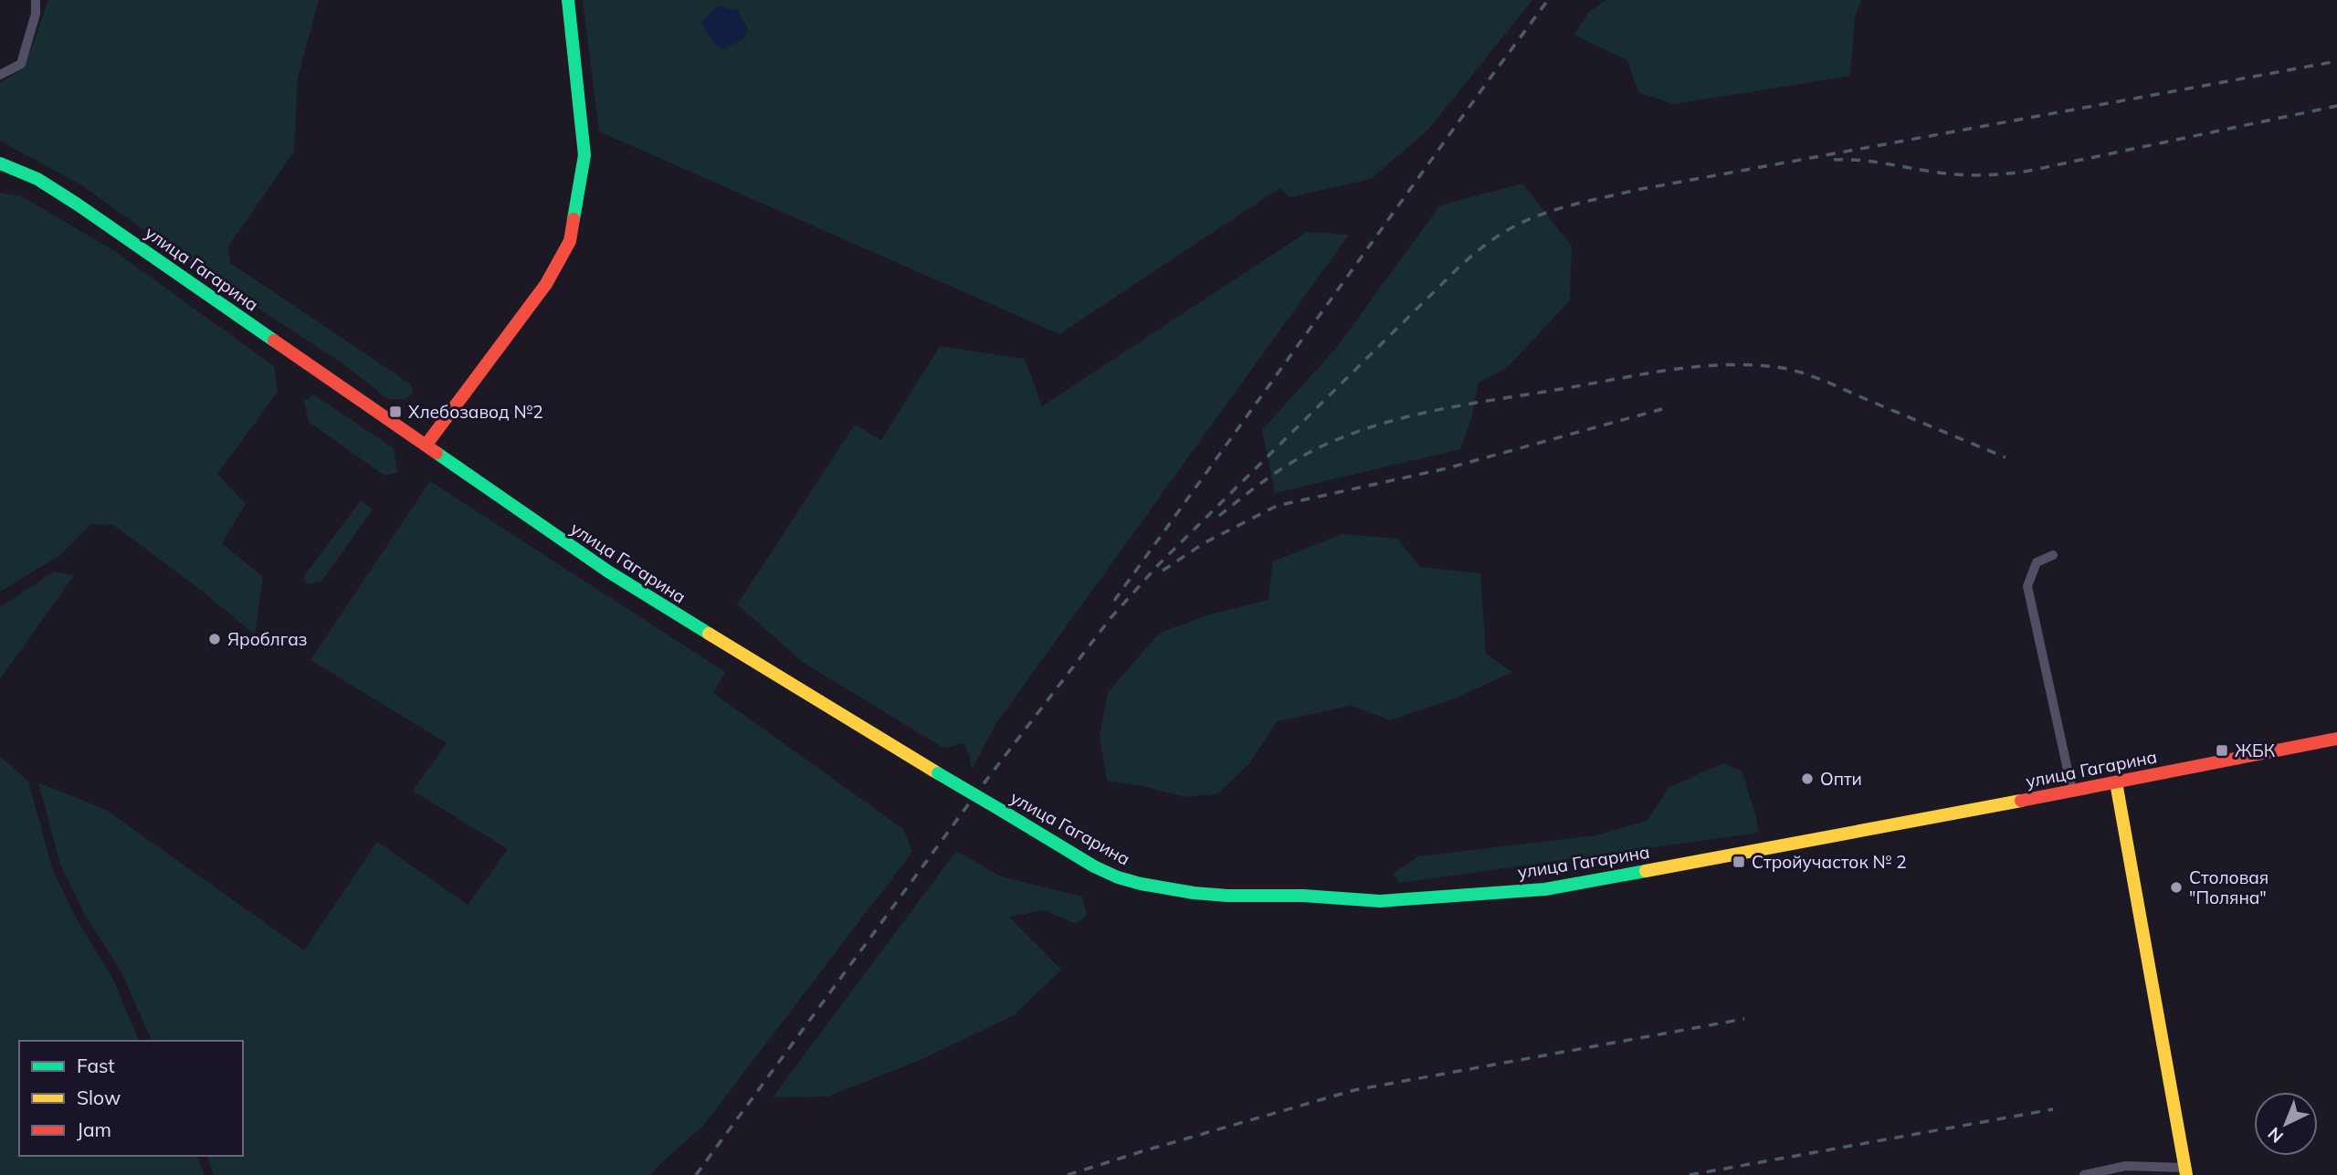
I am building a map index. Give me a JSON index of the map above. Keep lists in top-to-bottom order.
{
  "streets": {
    "main road": ["улица Гагарина"]
  },
  "places": {
    "transit": ["Хлебозавод №2", "ЖБК", "Стройучасток № 2"],
    "other": ["Яроблгаз", "Опти", "Столовая \"Поляна\""]
  },
  "legend": ["Fast", "Slow", "Jam"],
  "north": "bottom left"
}
